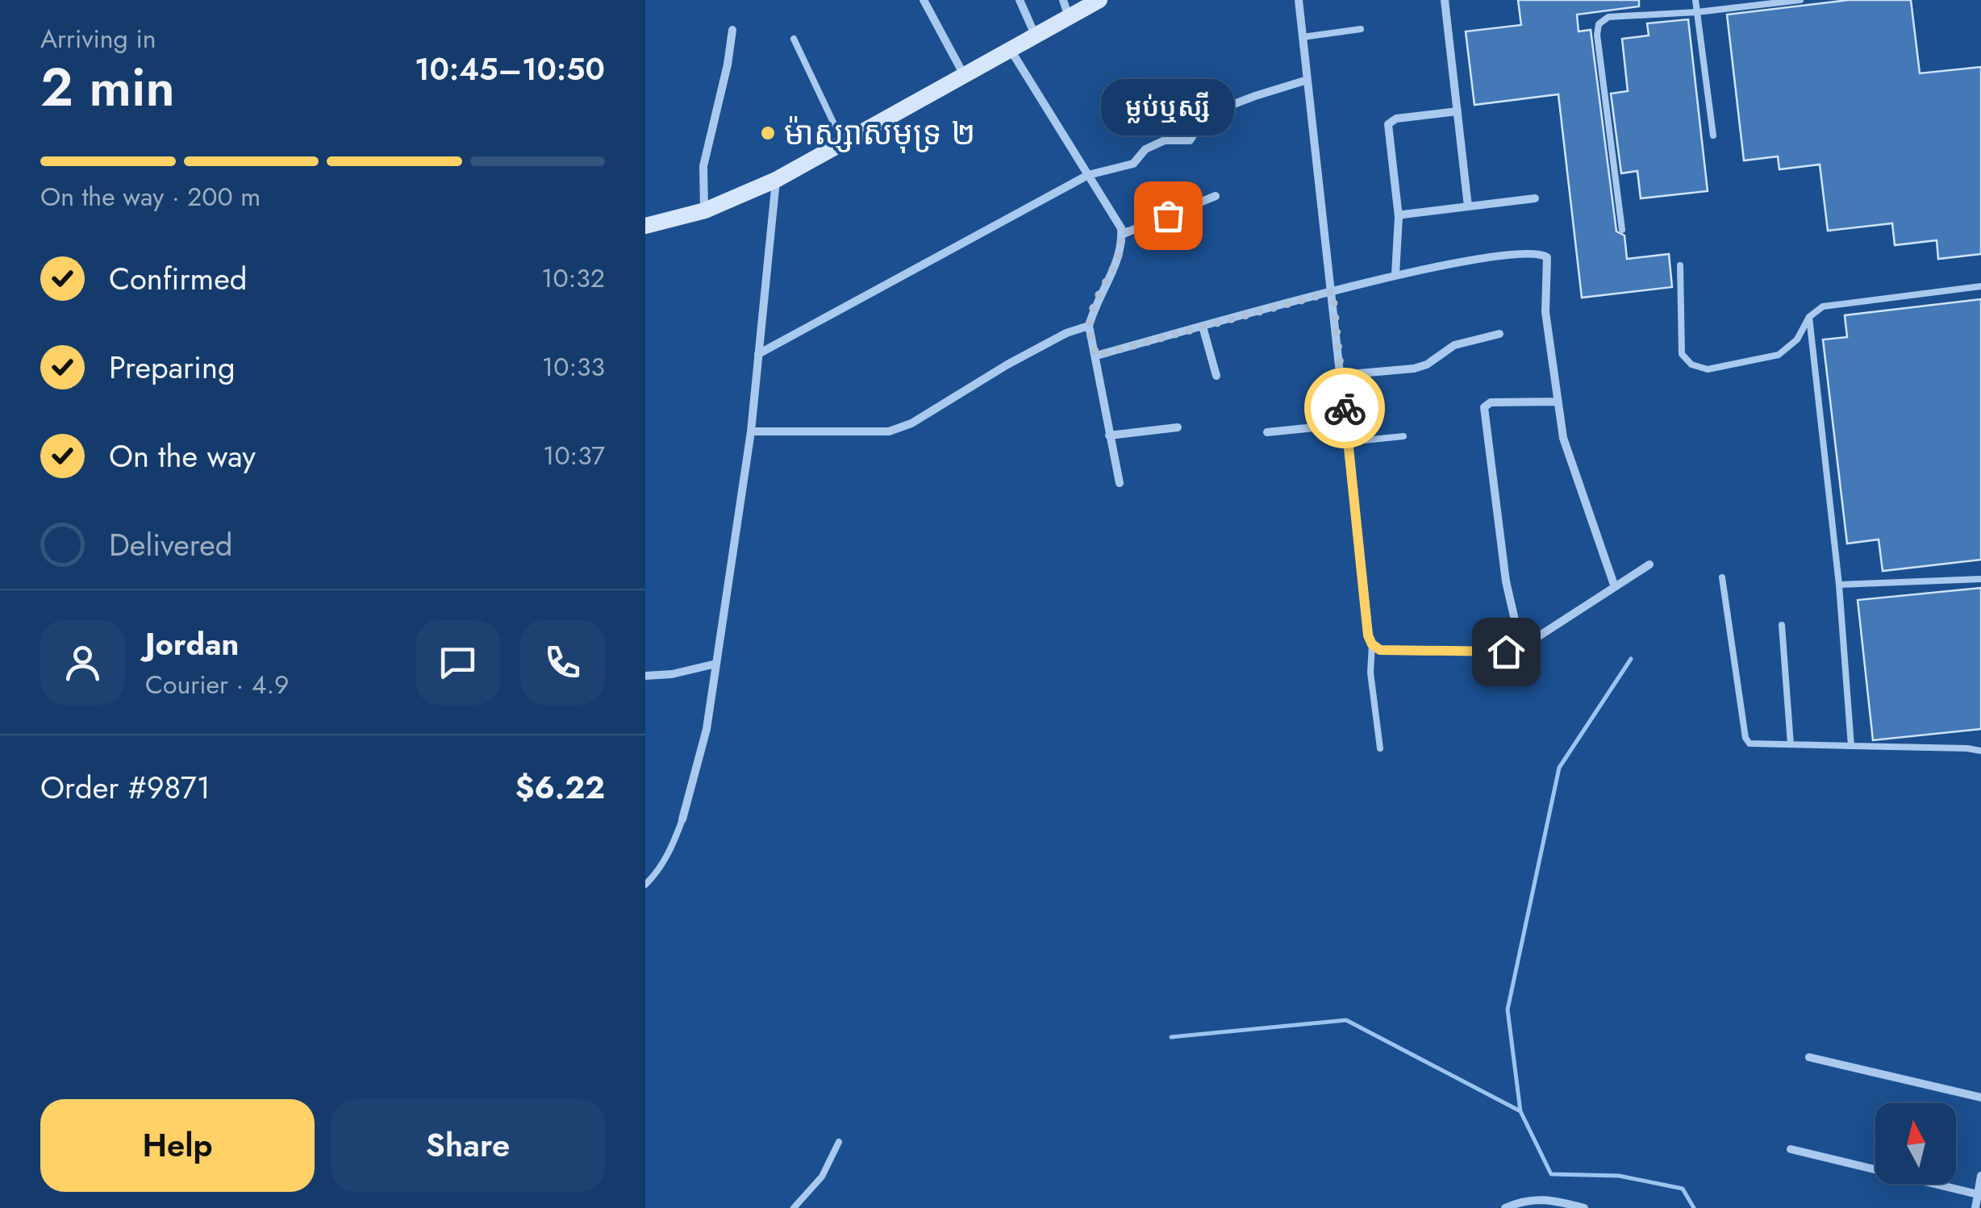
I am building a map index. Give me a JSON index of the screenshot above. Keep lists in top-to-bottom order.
{
  "places": ["ម៉ាស្សាសមុទ្រ ២", "ម្លប់ឬស្សី"],
  "north": "top",
  "page": {
    "heading": ["2 min", "Arriving in", "10:45–10:50"],
    "panel": [
      "Jordan",
      "Courier · 4.9",
      "Order #9871",
      "$6.22"
    ],
    "bubble": "ម្លប់ឬស្សី",
    "bar": "On the way · 200 m",
    "list": [
      ["Confirmed", "10:32"],
      ["Preparing", "10:33"],
      ["On the way", "10:37"],
      "Delivered"
    ],
    "buttons": ["Help", "Share"]
  }
}
